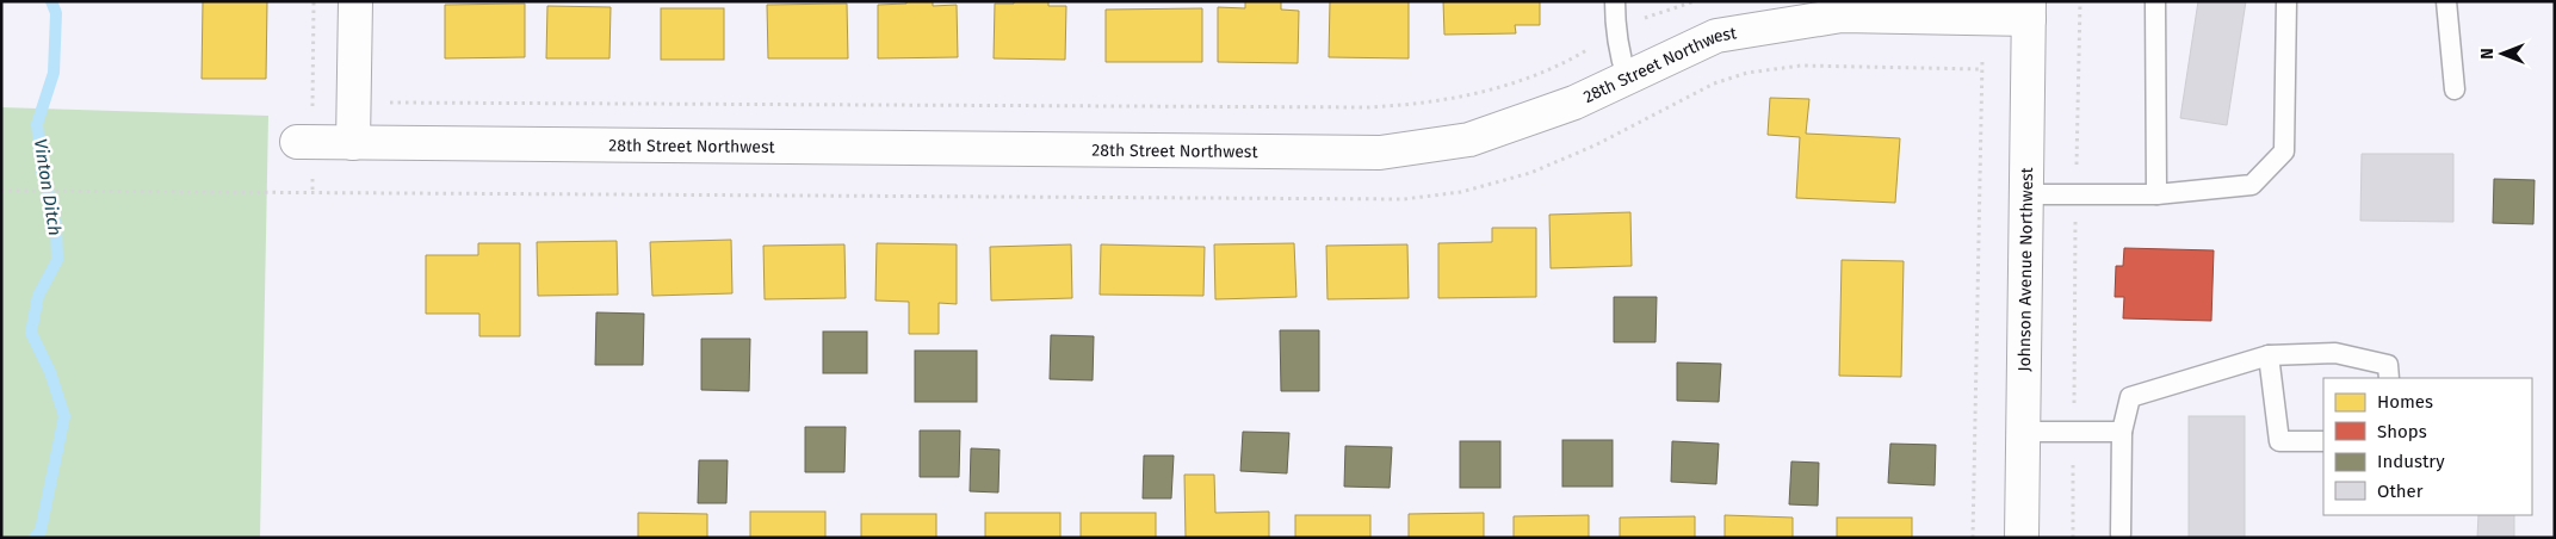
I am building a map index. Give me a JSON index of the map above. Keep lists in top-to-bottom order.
{
  "streets": {
    "street": ["28th Street Northwest", "Johnson Avenue Northwest"]
  },
  "crossings": [
    ["28th Street Northwest", "Johnson Avenue Northwest"]
  ],
  "water": ["Vinton Ditch"],
  "legend": [
    "Homes",
    "Shops",
    "Industry",
    "Other"
  ],
  "north": "left"
}
